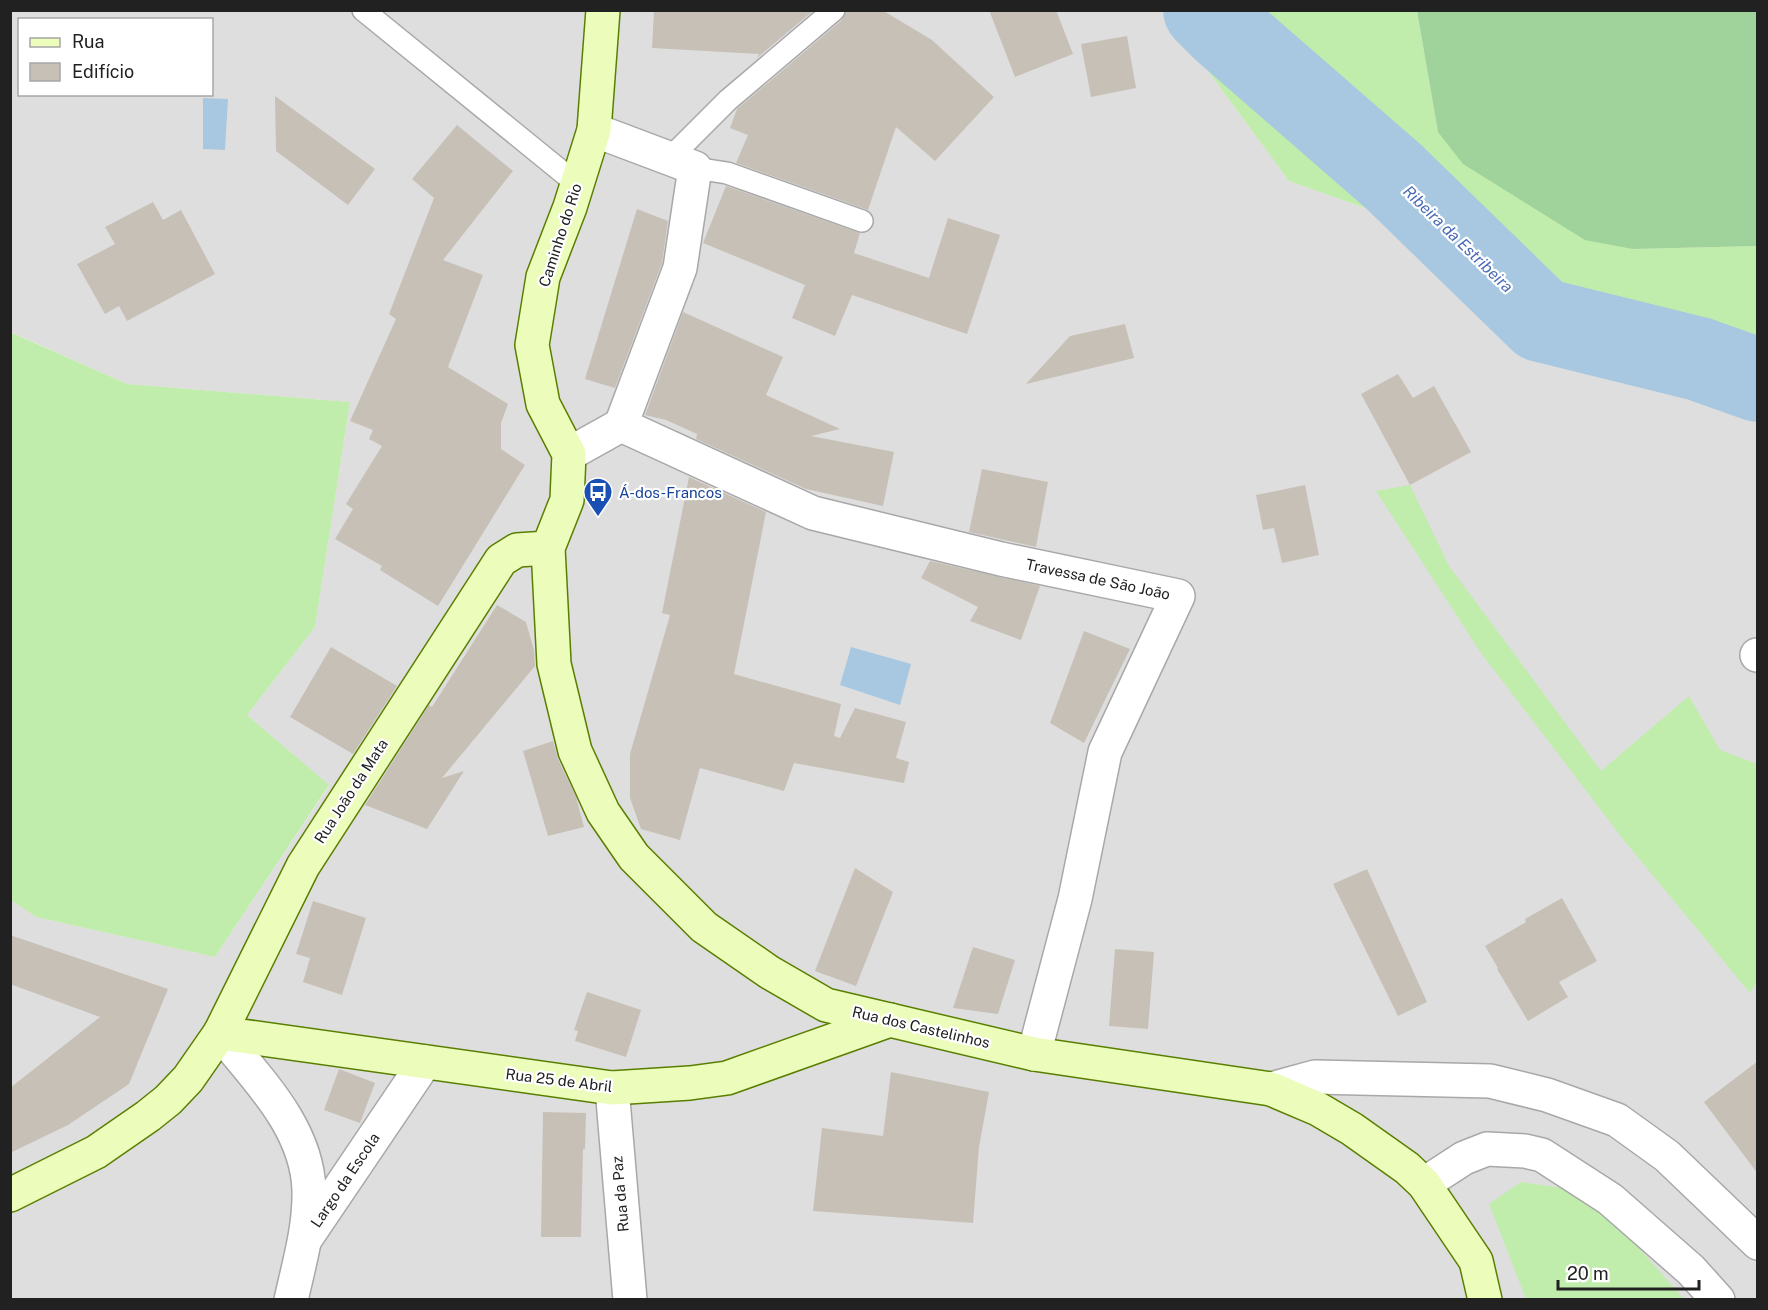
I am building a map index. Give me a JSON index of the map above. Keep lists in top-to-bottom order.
{
  "streets": {
    "street": [
      "Caminho do Rio",
      "Travessa de São João",
      "Rua João da Mata",
      "Rua dos Castelinhos",
      "Rua 25 de Abril",
      "Largo da Escola",
      "Rua da Paz"
    ]
  },
  "crossings": [
    ["Travessa de São João", "Rua dos Castelinhos"],
    ["Rua João da Mata", "Rua dos Castelinhos"],
    ["Rua João da Mata", "Rua 25 de Abril"],
    ["Rua João da Mata", "Largo da Escola"],
    ["Rua dos Castelinhos", "Rua 25 de Abril"],
    ["Rua 25 de Abril", "Largo da Escola"],
    ["Rua 25 de Abril", "Rua da Paz"]
  ],
  "water": ["Ribeira da Estribeira"],
  "places": {
    "bus stop": ["Á-dos-Francos"]
  },
  "legend": ["Rua", "Edifício"],
  "scale_bar": "20 m"
}
